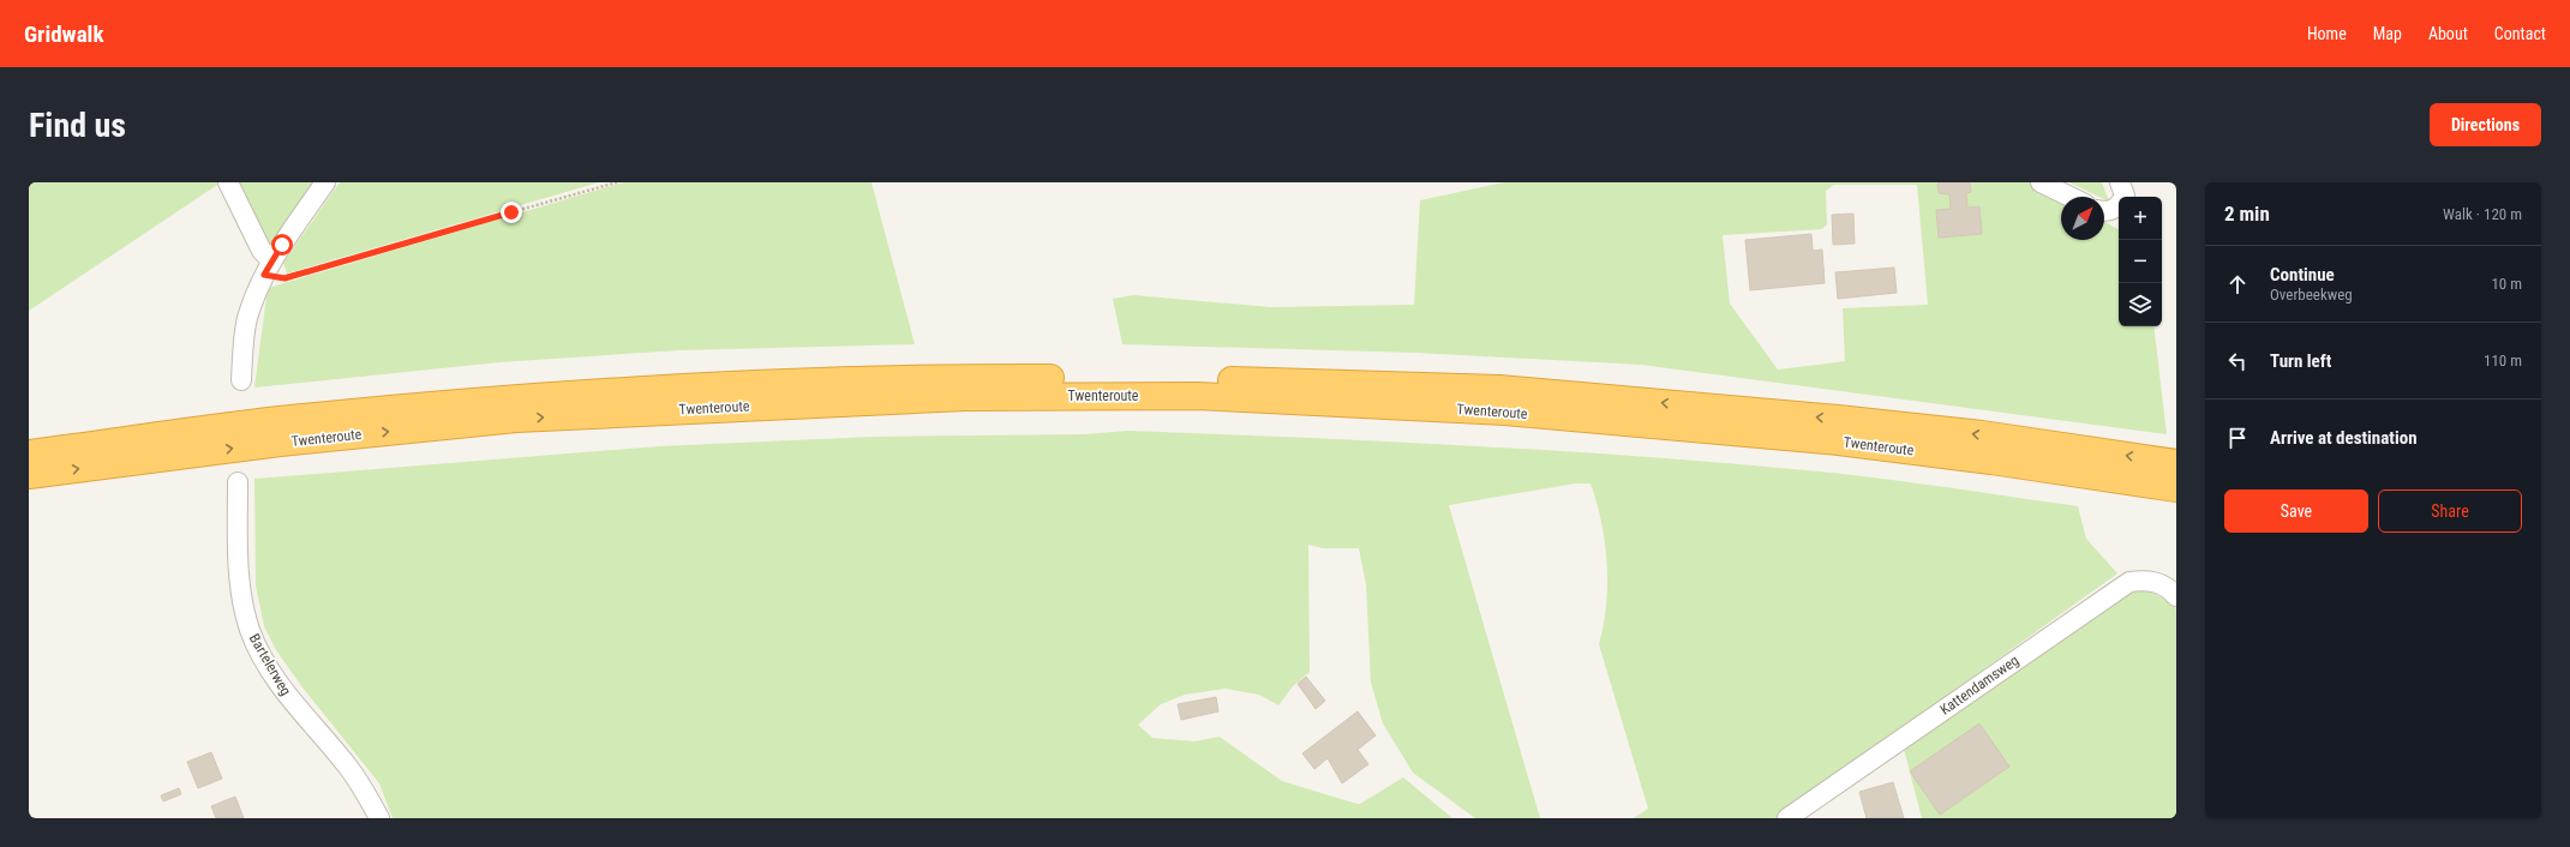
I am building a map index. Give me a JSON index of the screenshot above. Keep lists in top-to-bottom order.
{
  "streets": {
    "highway": ["Twenteroute"],
    "street": ["Bartelerweg", "Kattendamsweg"]
  },
  "north": "top right",
  "page": {
    "header": "Gridwalk",
    "nav": [
      "Home",
      "Map",
      "About",
      "Contact"
    ],
    "buttons": [
      "Directions",
      ["Save", "Share"]
    ],
    "title": "Find us",
    "heading": ["2 min", "Walk · 120 m"],
    "map_buttons": ["+", "−"],
    "list": [
      ["Continue", "Overbeekweg", "10 m"],
      ["Turn left", "110 m"],
      "Arrive at destination"
    ]
  }
}
